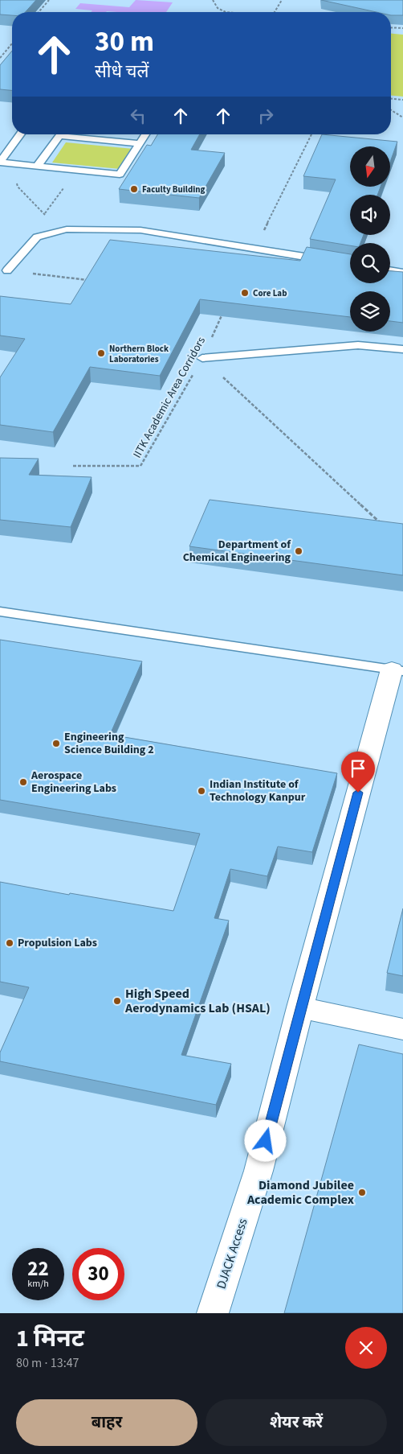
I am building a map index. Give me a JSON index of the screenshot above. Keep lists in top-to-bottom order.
{
  "streets": {
    "street": ["DJACK Access"],
    "path": ["IITK Academic Area Corridors"]
  },
  "places": [
    "Faculty Building",
    "Core Lab",
    "Northern Block Laboratories",
    "Department of Chemical Engineering",
    "Engineering Science Building 2",
    "Aerospace Engineering Labs",
    "Indian Institute of Technology Kanpur",
    "Propulsion Labs",
    "High Speed Aerodynamics Lab (HSAL)",
    "Diamond Jubilee Academic Complex"
  ],
  "north": "bottom",
  "page": {
    "turn": ["30 m", "सीधे चलें"],
    "speed": "22 km/h",
    "limit": "30",
    "heading": ["1 मिनट", "80 m · 13:47"],
    "buttons": ["बाहर", "शेयर करें"]
  }
}
